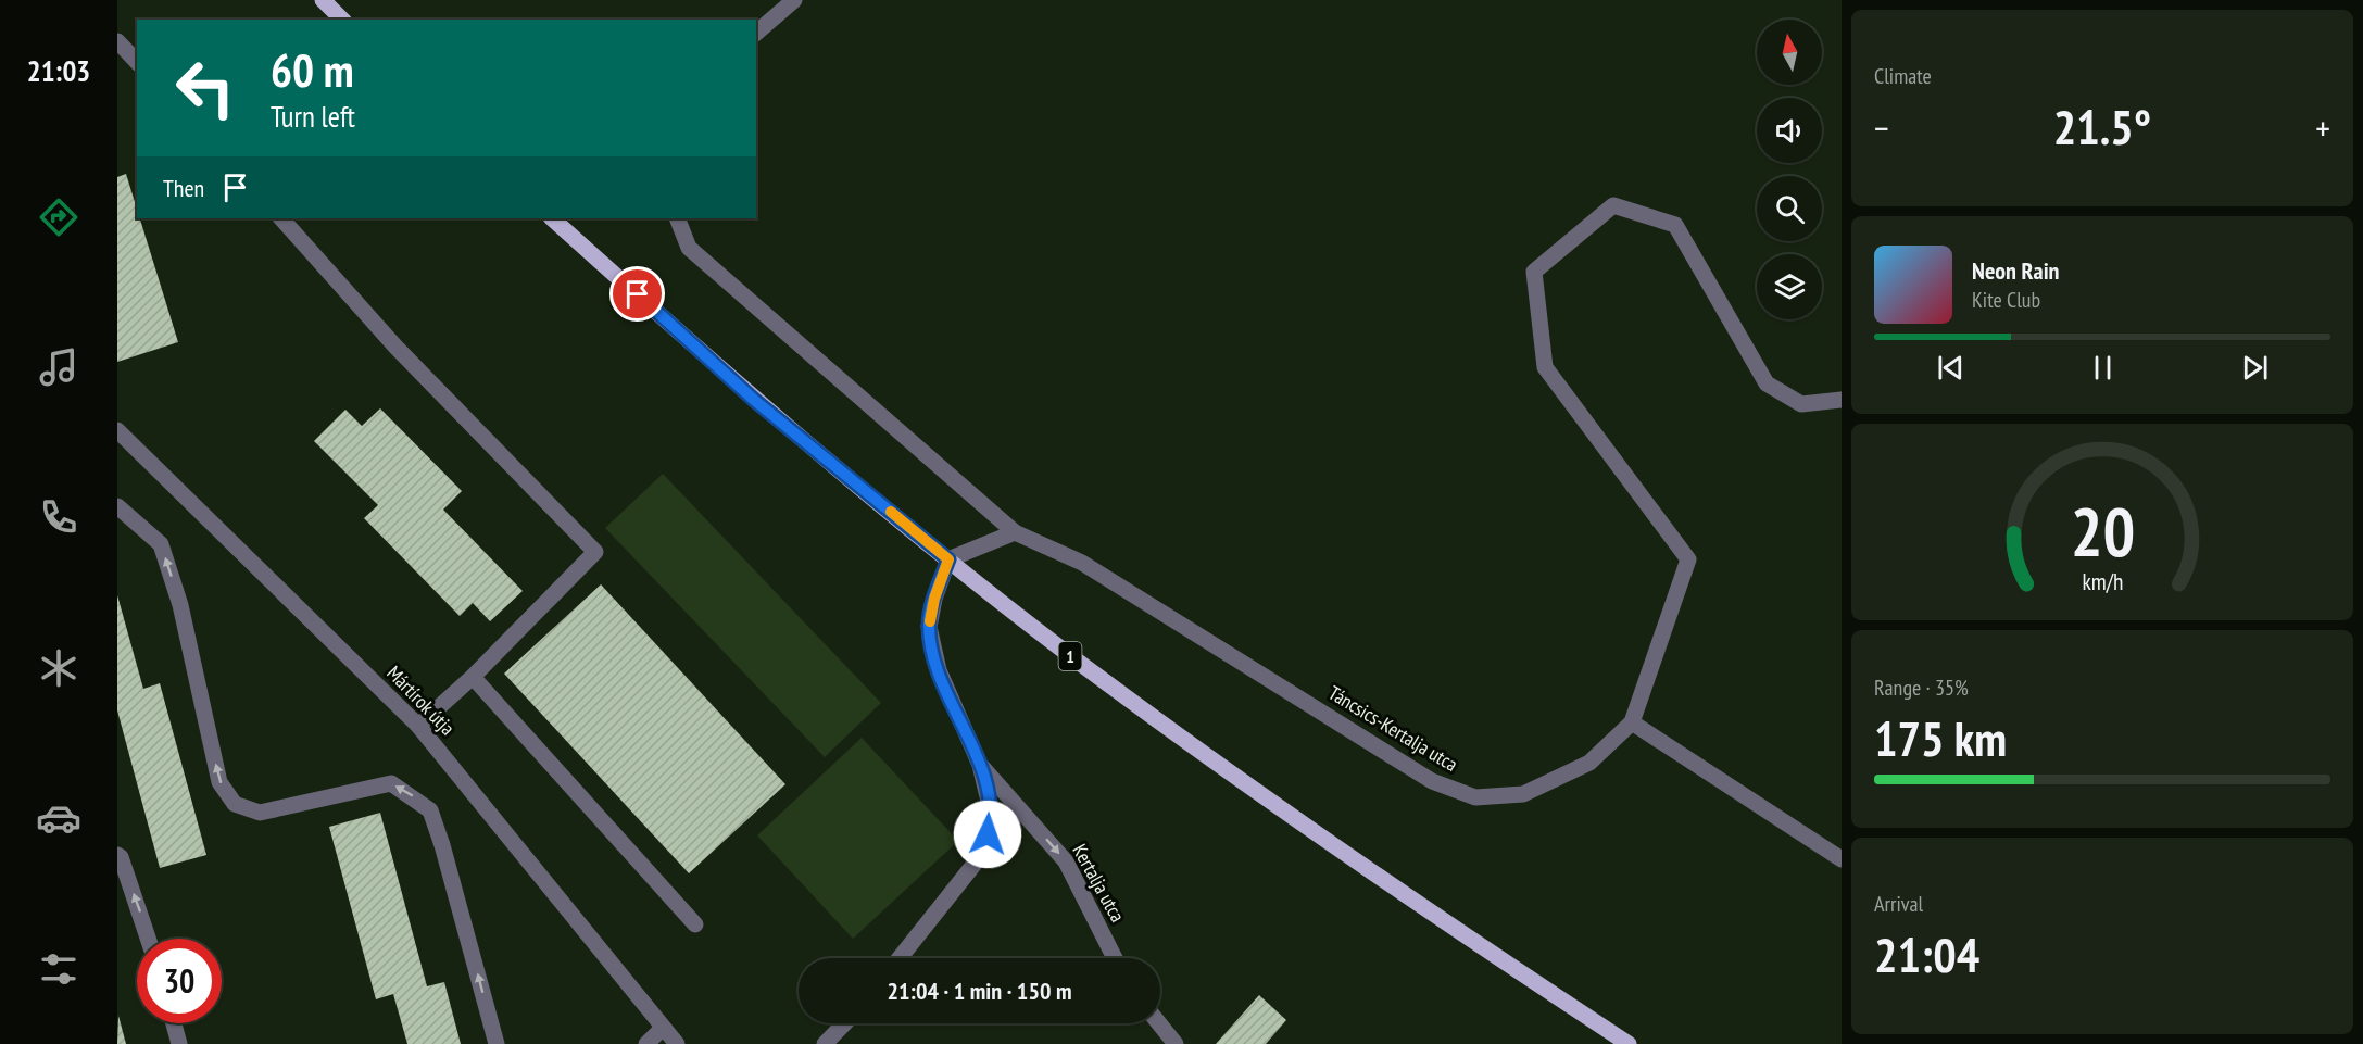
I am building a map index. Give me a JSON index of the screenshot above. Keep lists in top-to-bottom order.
{
  "streets": {
    "main road": ["1"],
    "street": ["Mártírok útja", "Táncsics-Kertalja utca", "Kertalja utca"]
  },
  "one_way": ["Kertalja utca"],
  "north": "top",
  "page": {
    "tabs": "21:03",
    "tile": [
      "Climate",
      ["Range · 35%", "175 km"],
      ["Arrival", "21:04"]
    ],
    "turn": ["60 m", "Turn left"],
    "heat": ["−", "21.5°", "+"],
    "then": "Then",
    "song": ["Neon Rain", "Kite Club"],
    "limit": "30",
    "trip": "21:04 · 1 min · 150 m",
    "gauge": ["20", "km/h"]
  }
}
